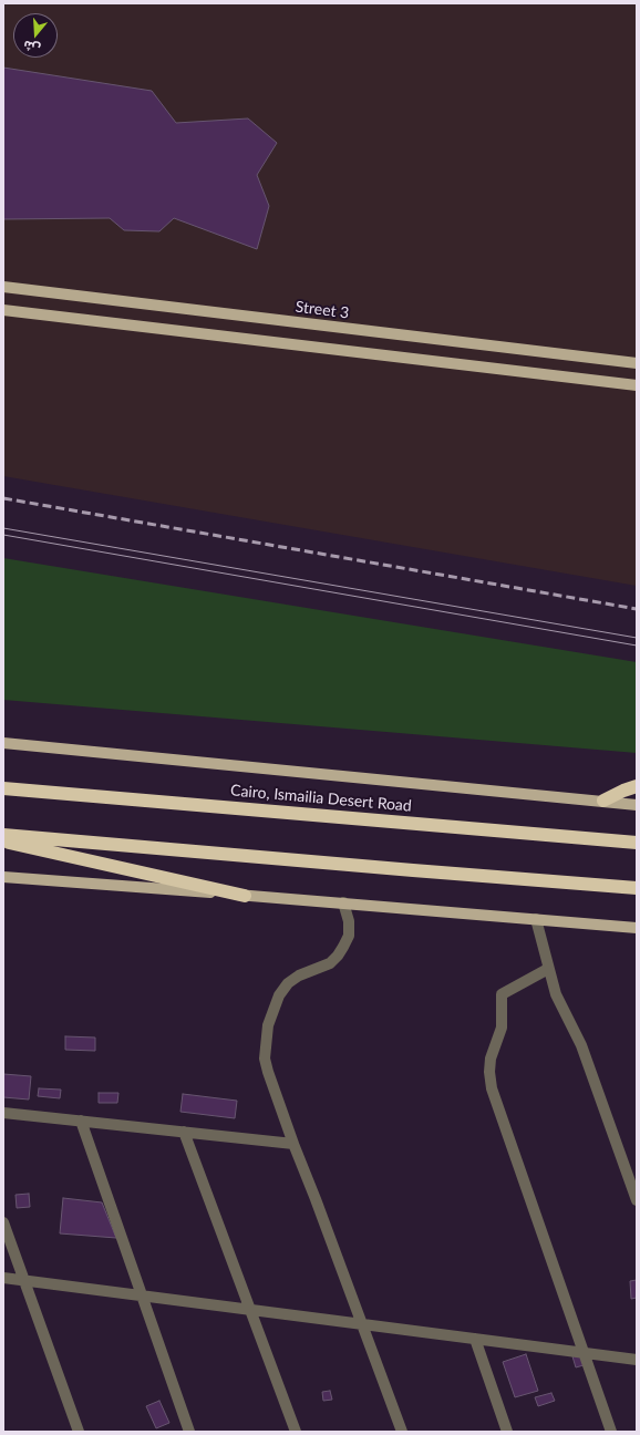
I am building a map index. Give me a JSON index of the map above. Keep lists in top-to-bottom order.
{
  "streets": {
    "highway": ["Cairo, Ismailia Desert Road"],
    "main road": ["Street 3"]
  },
  "north": "bottom"
}
